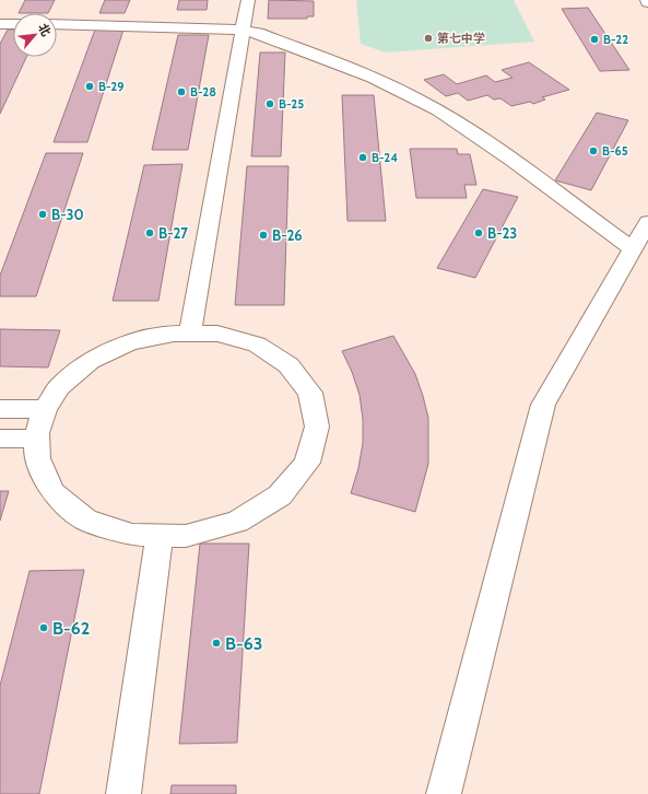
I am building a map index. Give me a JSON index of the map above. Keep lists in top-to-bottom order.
{
  "places": [
    "第七中学",
    "B-22",
    "B-29",
    "B-28",
    "B-25",
    "B-65",
    "B-24",
    "B-30",
    "B-27",
    "B-23",
    "B-26",
    "B-62",
    "B-63"
  ],
  "north": "top right"
}
